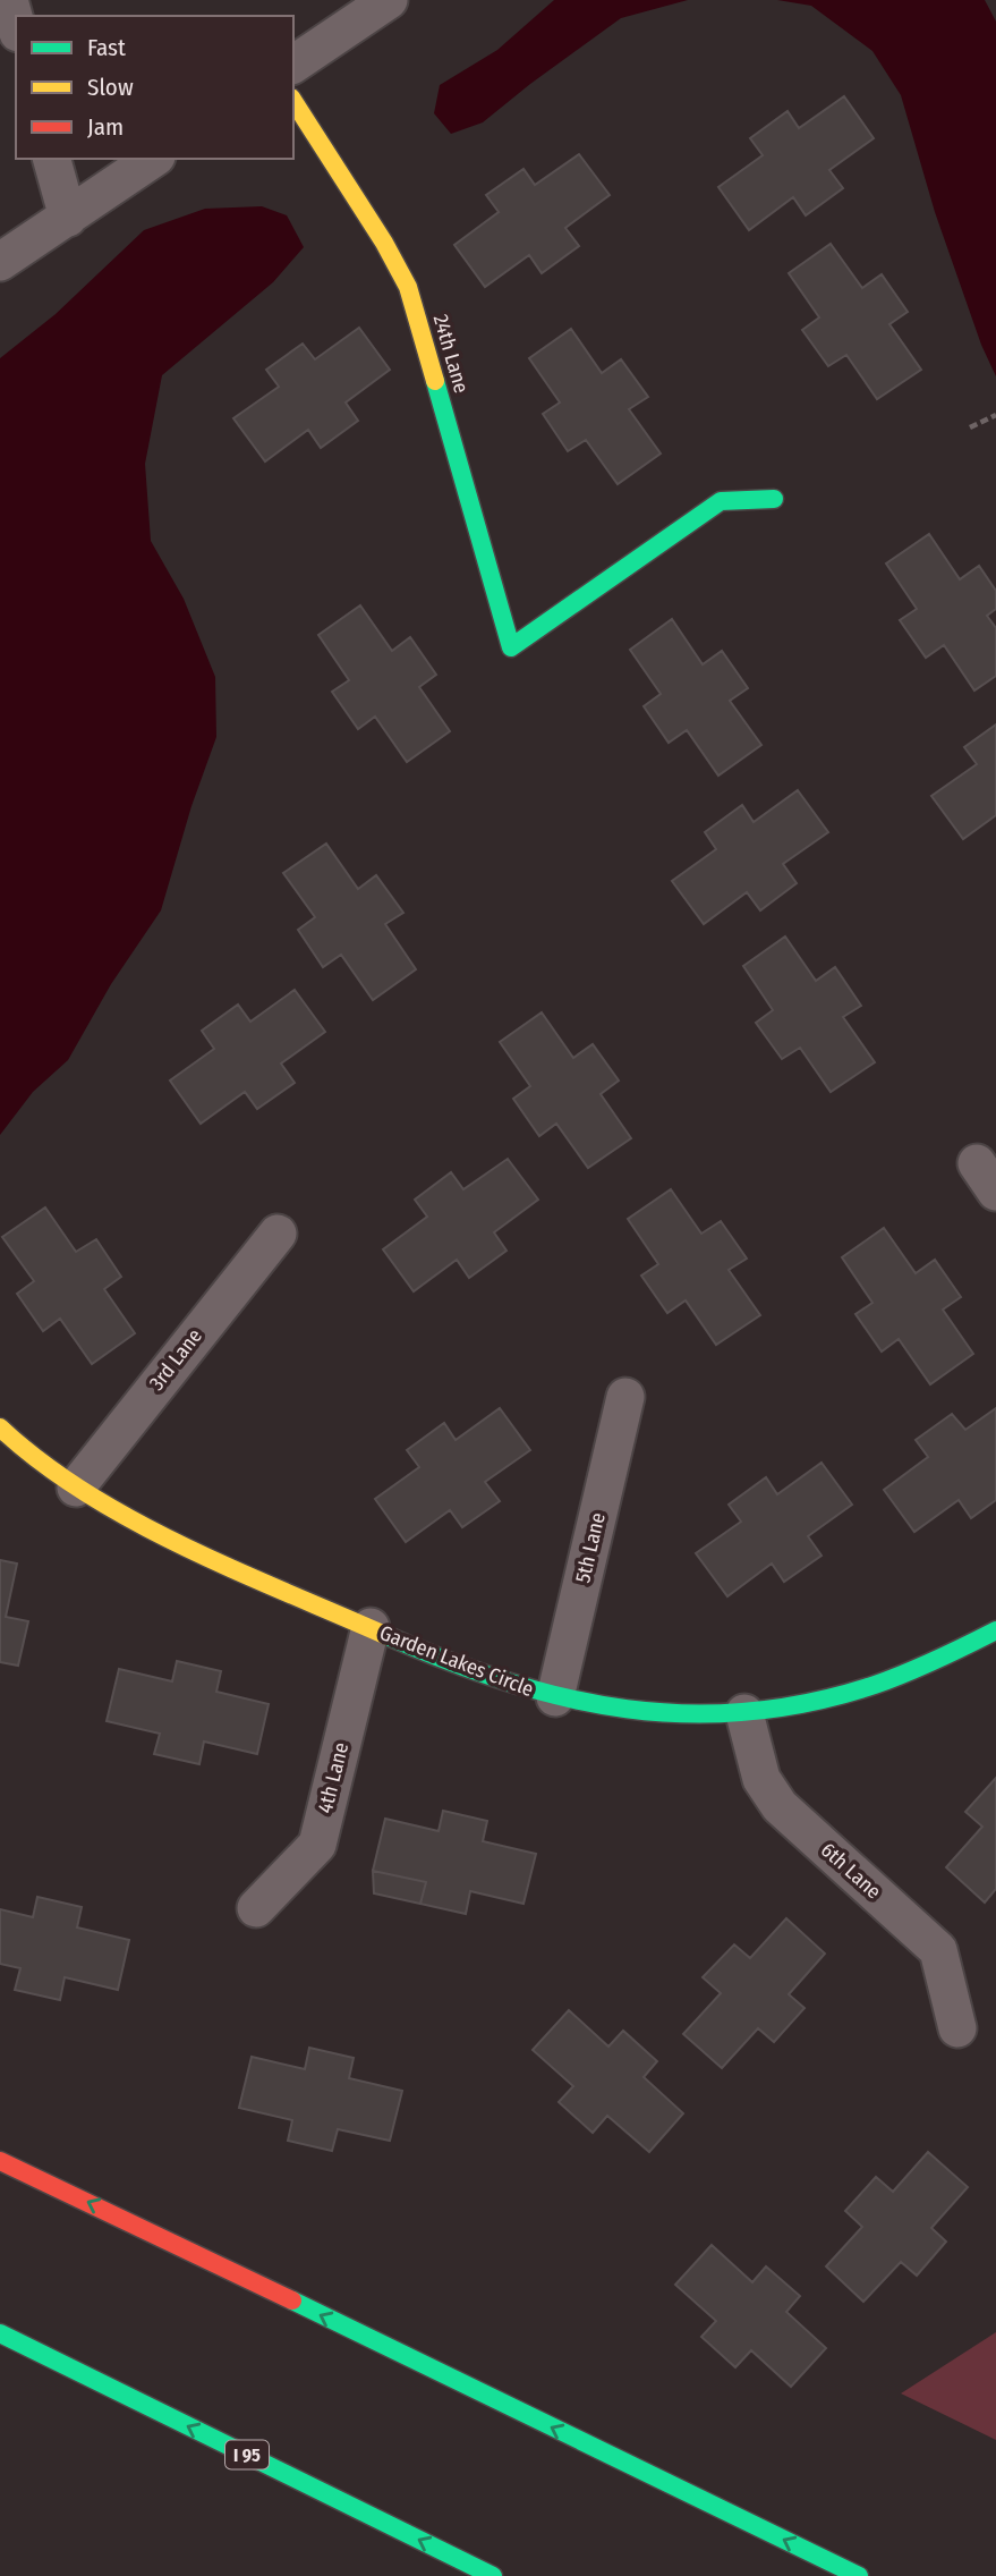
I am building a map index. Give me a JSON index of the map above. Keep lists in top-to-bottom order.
{
  "streets": {
    "main road": ["24th Lane", "Garden Lakes Circle", "I 95"],
    "street": [
      "3rd Lane",
      "5th Lane",
      "4th Lane",
      "6th Lane"
    ]
  },
  "crossings": [
    ["3rd Lane", "Garden Lakes Circle"],
    ["5th Lane", "Garden Lakes Circle"],
    ["Garden Lakes Circle", "4th Lane"],
    ["Garden Lakes Circle", "6th Lane"]
  ],
  "legend": ["Fast", "Slow", "Jam"]
}
